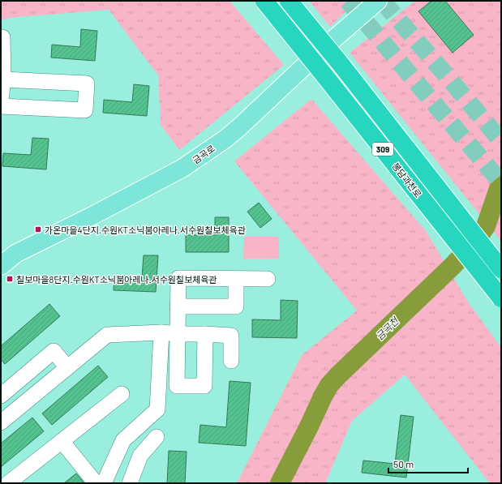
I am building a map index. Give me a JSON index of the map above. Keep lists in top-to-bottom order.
{
  "streets": {
    "highway": ["309", "봉담과천로"],
    "main road": ["금곡로"]
  },
  "water": ["금곡천"],
  "places": {
    "transit": ["가온마을4단지.수원KT소닉붐아레나.서수원칠보체육관", "칠보마을8단지.수원KT소닉붐아레나.서수원칠보체육관"]
  },
  "scale_bar": "50 m"
}
